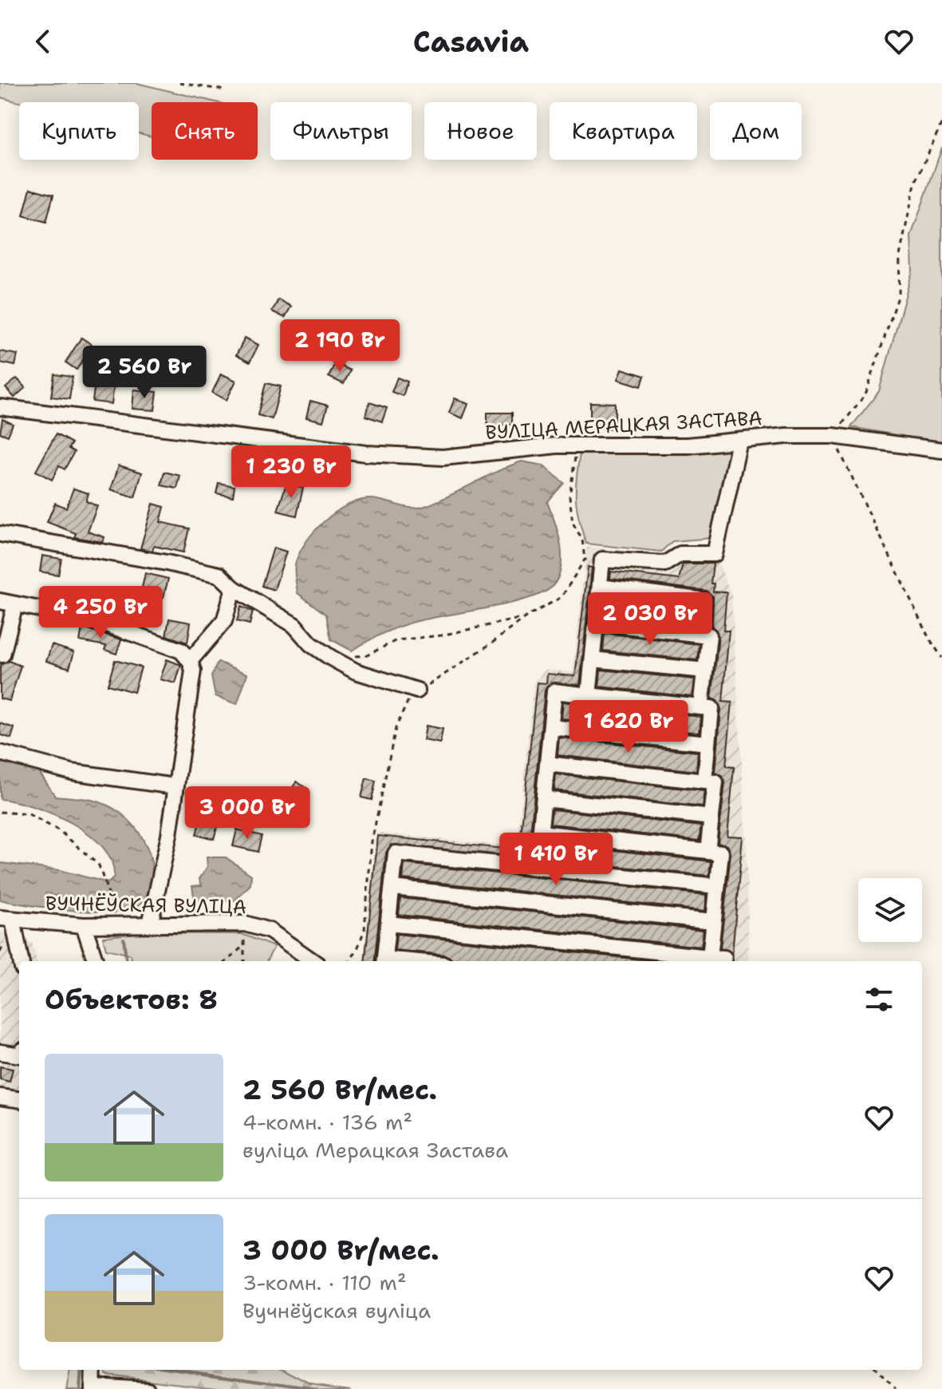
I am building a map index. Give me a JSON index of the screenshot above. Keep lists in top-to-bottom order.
{
  "streets": {
    "street": ["ВУЛІЦА МЕРАЦКАЯ ЗАСТАВА", "ВУЧНЁЎСКАЯ ВУЛІЦА"]
  },
  "page": {
    "header": "Casavia",
    "chip": [
      "Купить",
      "Снять",
      "Фильтры",
      "Новое",
      "Квартира",
      "Дом"
    ],
    "price": [
      "2 190 Br",
      "2 560 Br",
      "1 230 Br",
      "4 250 Br",
      "2 030 Br",
      "1 620 Br",
      "3 000 Br",
      "1 410 Br"
    ],
    "heading": "Объектов: 8",
    "list": [
      {
        "name": "2 560 Br/мес.",
        "note": "4-комн. · 136 m² · вуліца Мерацкая Застава"
      },
      {
        "name": "3 000 Br/мес.",
        "note": "3-комн. · 110 m² · Вучнёўская вуліца"
      }
    ]
  }
}
